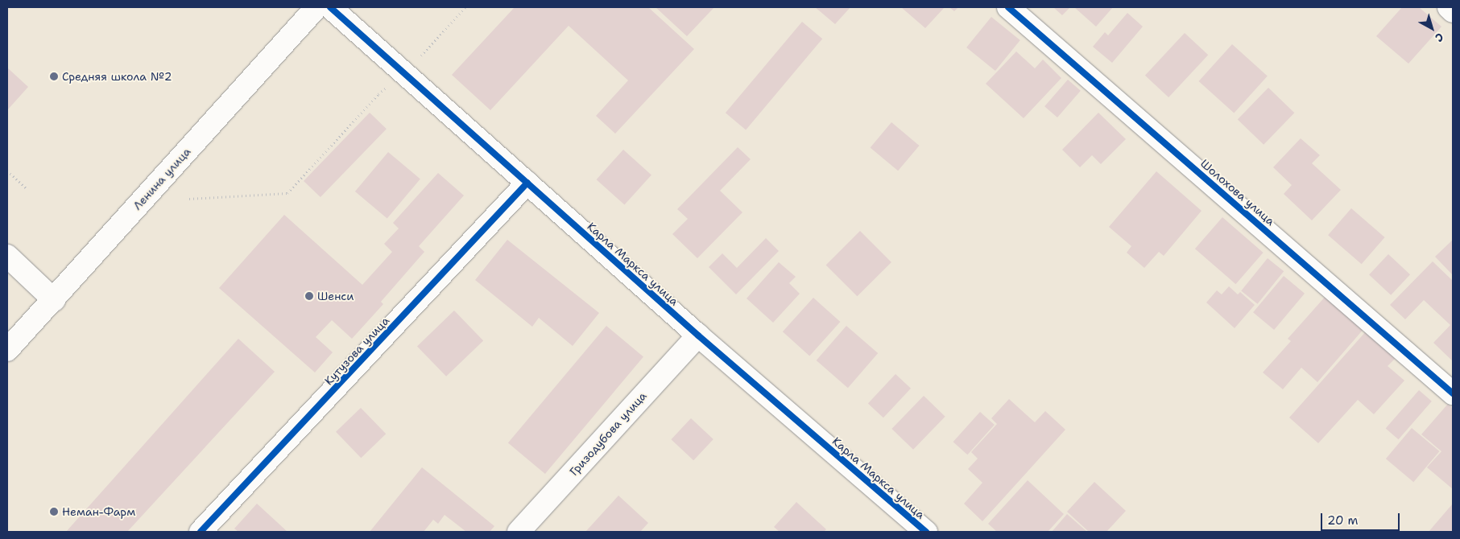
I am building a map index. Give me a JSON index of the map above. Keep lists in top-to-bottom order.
{
  "streets": {
    "street": [
      "Ленина улица",
      "Шолохова улица",
      "Карла Маркса улица",
      "Кутузова улица",
      "Гризодубова улица"
    ]
  },
  "crossings": [
    ["Карла Маркса улица", "Кутузова улица"],
    ["Карла Маркса улица", "Гризодубова улица"]
  ],
  "places": ["Средняя школа №2", "Шенси", "Неман-Фарм"],
  "scale_bar": "20 m",
  "north": "bottom right"
}
